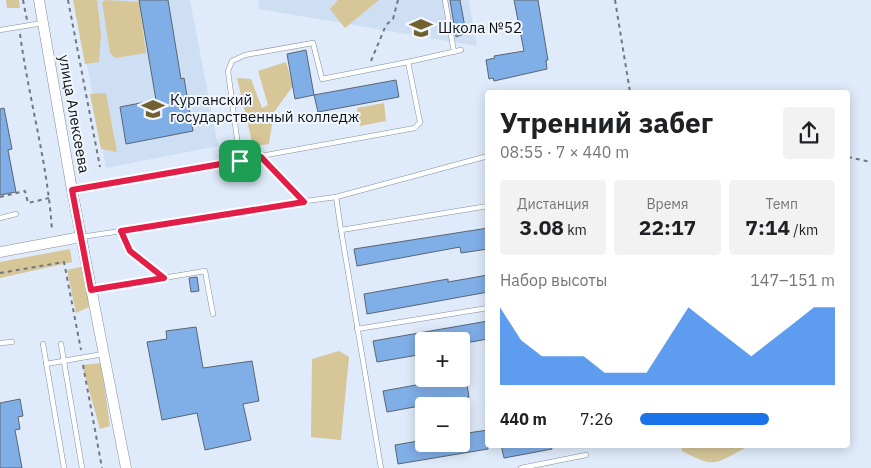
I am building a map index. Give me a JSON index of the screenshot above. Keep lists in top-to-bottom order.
{
  "streets": {
    "street": ["улица Алексеева"]
  },
  "places": {
    "school or university": ["Школа №52", "Курганский государственный колледж"]
  },
  "page": {
    "heading": ["Утренний забег", "08:55 · 7 × 440 m"],
    "stats": [
      ["Дистанция", "3.08 km"],
      ["Время", "22:17"],
      ["Темп", "7:14 /km"]
    ],
    "chart": ["Набор высоты", "147–151 m"],
    "map_buttons": ["+", "−"],
    "list": [
      {
        "name": "440 m",
        "note": "7:26"
      }
    ]
  }
}
